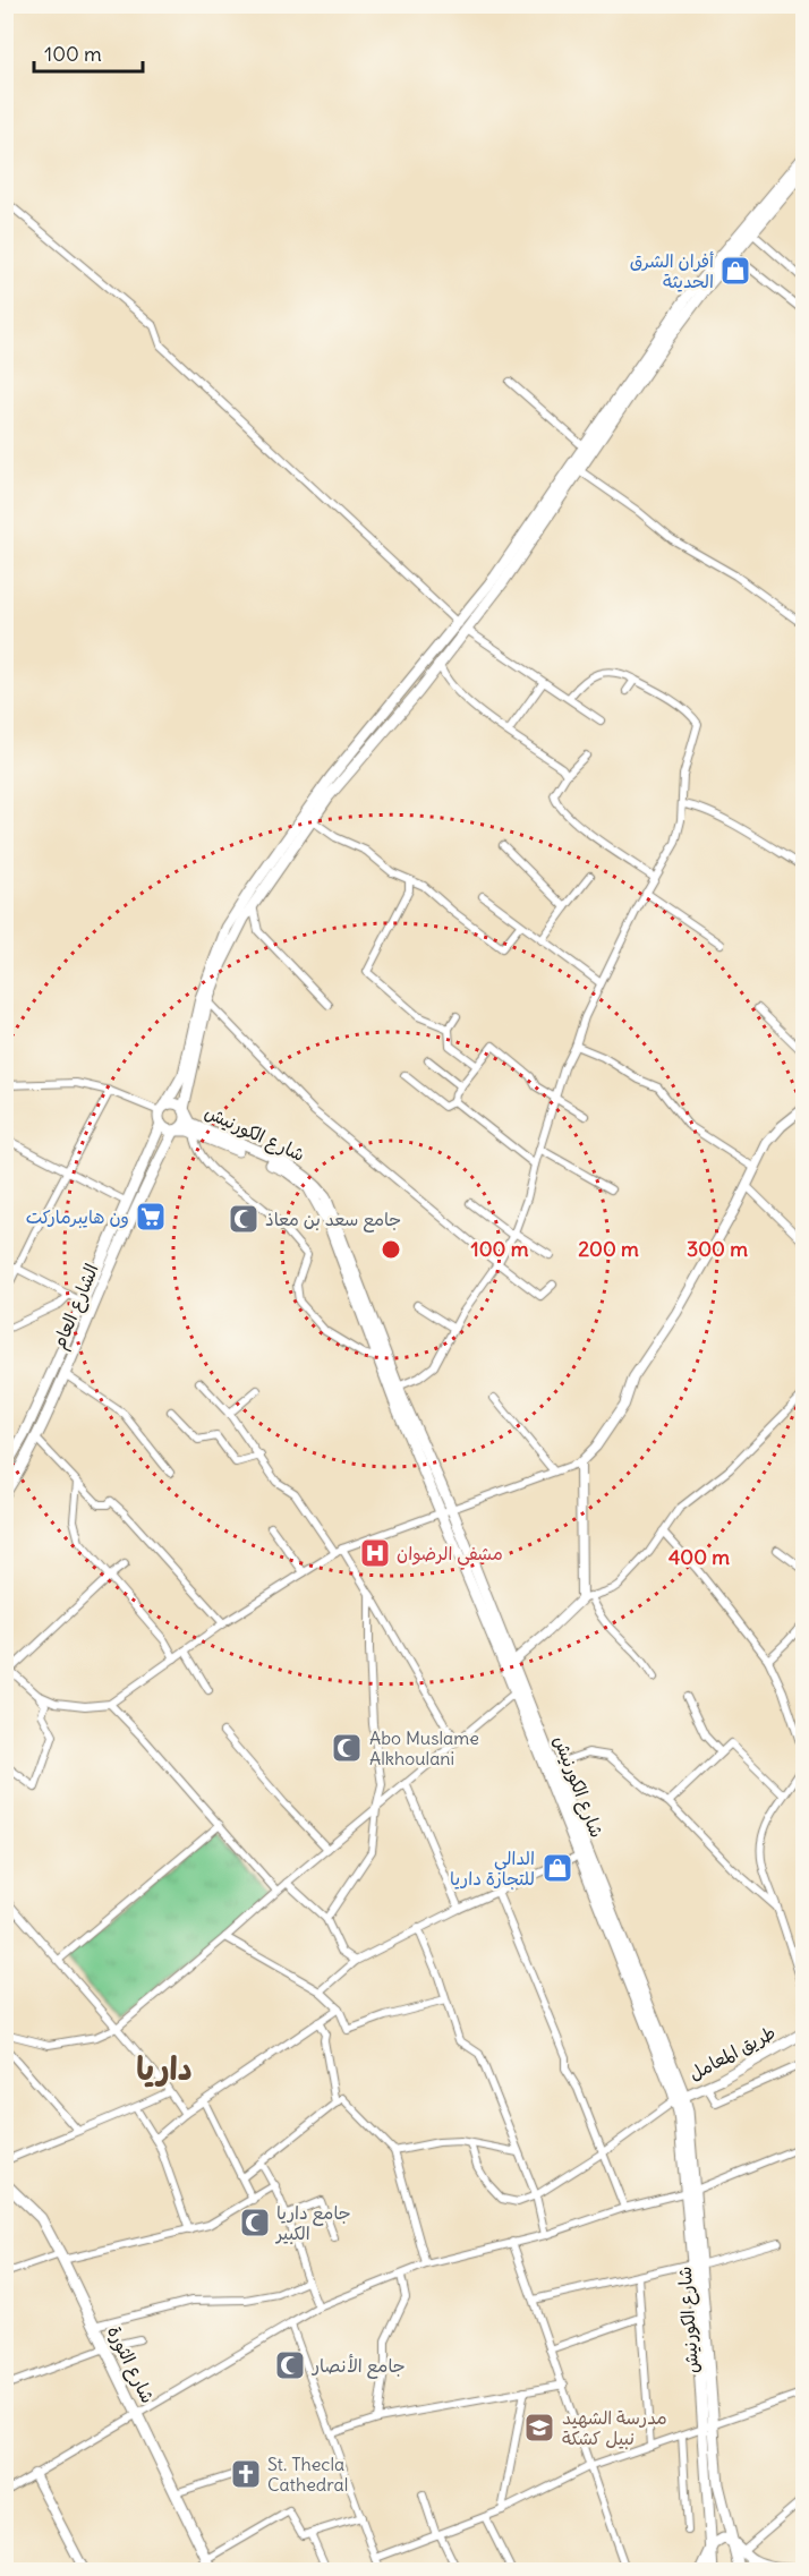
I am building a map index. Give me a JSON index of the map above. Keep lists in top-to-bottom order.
{
  "streets": {
    "main road": [
      "شارع الكورنيش",
      "الشارع العام",
      "طريق المعامل",
      "شارع الثورة"
    ]
  },
  "crossings": [
    ["شارع الكورنيش", "الشارع العام"],
    ["شارع الكورنيش", "طريق المعامل"]
  ],
  "districts": ["داريا"],
  "places": {
    "shop": ["أفران الشرق الحديثة", "الدالي للتجارة داريا"],
    "supermarket": ["ون هايبرماركت"],
    "mosque": [
      "جامع سعد بن معاذ",
      "Abo Muslame Alkhoulani",
      "جامع داريا الكبير",
      "جامع الأنصار"
    ],
    "hospital": ["مشفى الرضوان"],
    "school or university": ["مدرسة الشهيد نبيل كشكة"],
    "church": ["St. Thecla Cathedral"]
  },
  "scale_bar": "100 m",
  "rings": [
    "100 m",
    "200 m",
    "300 m",
    "400 m"
  ]
}
